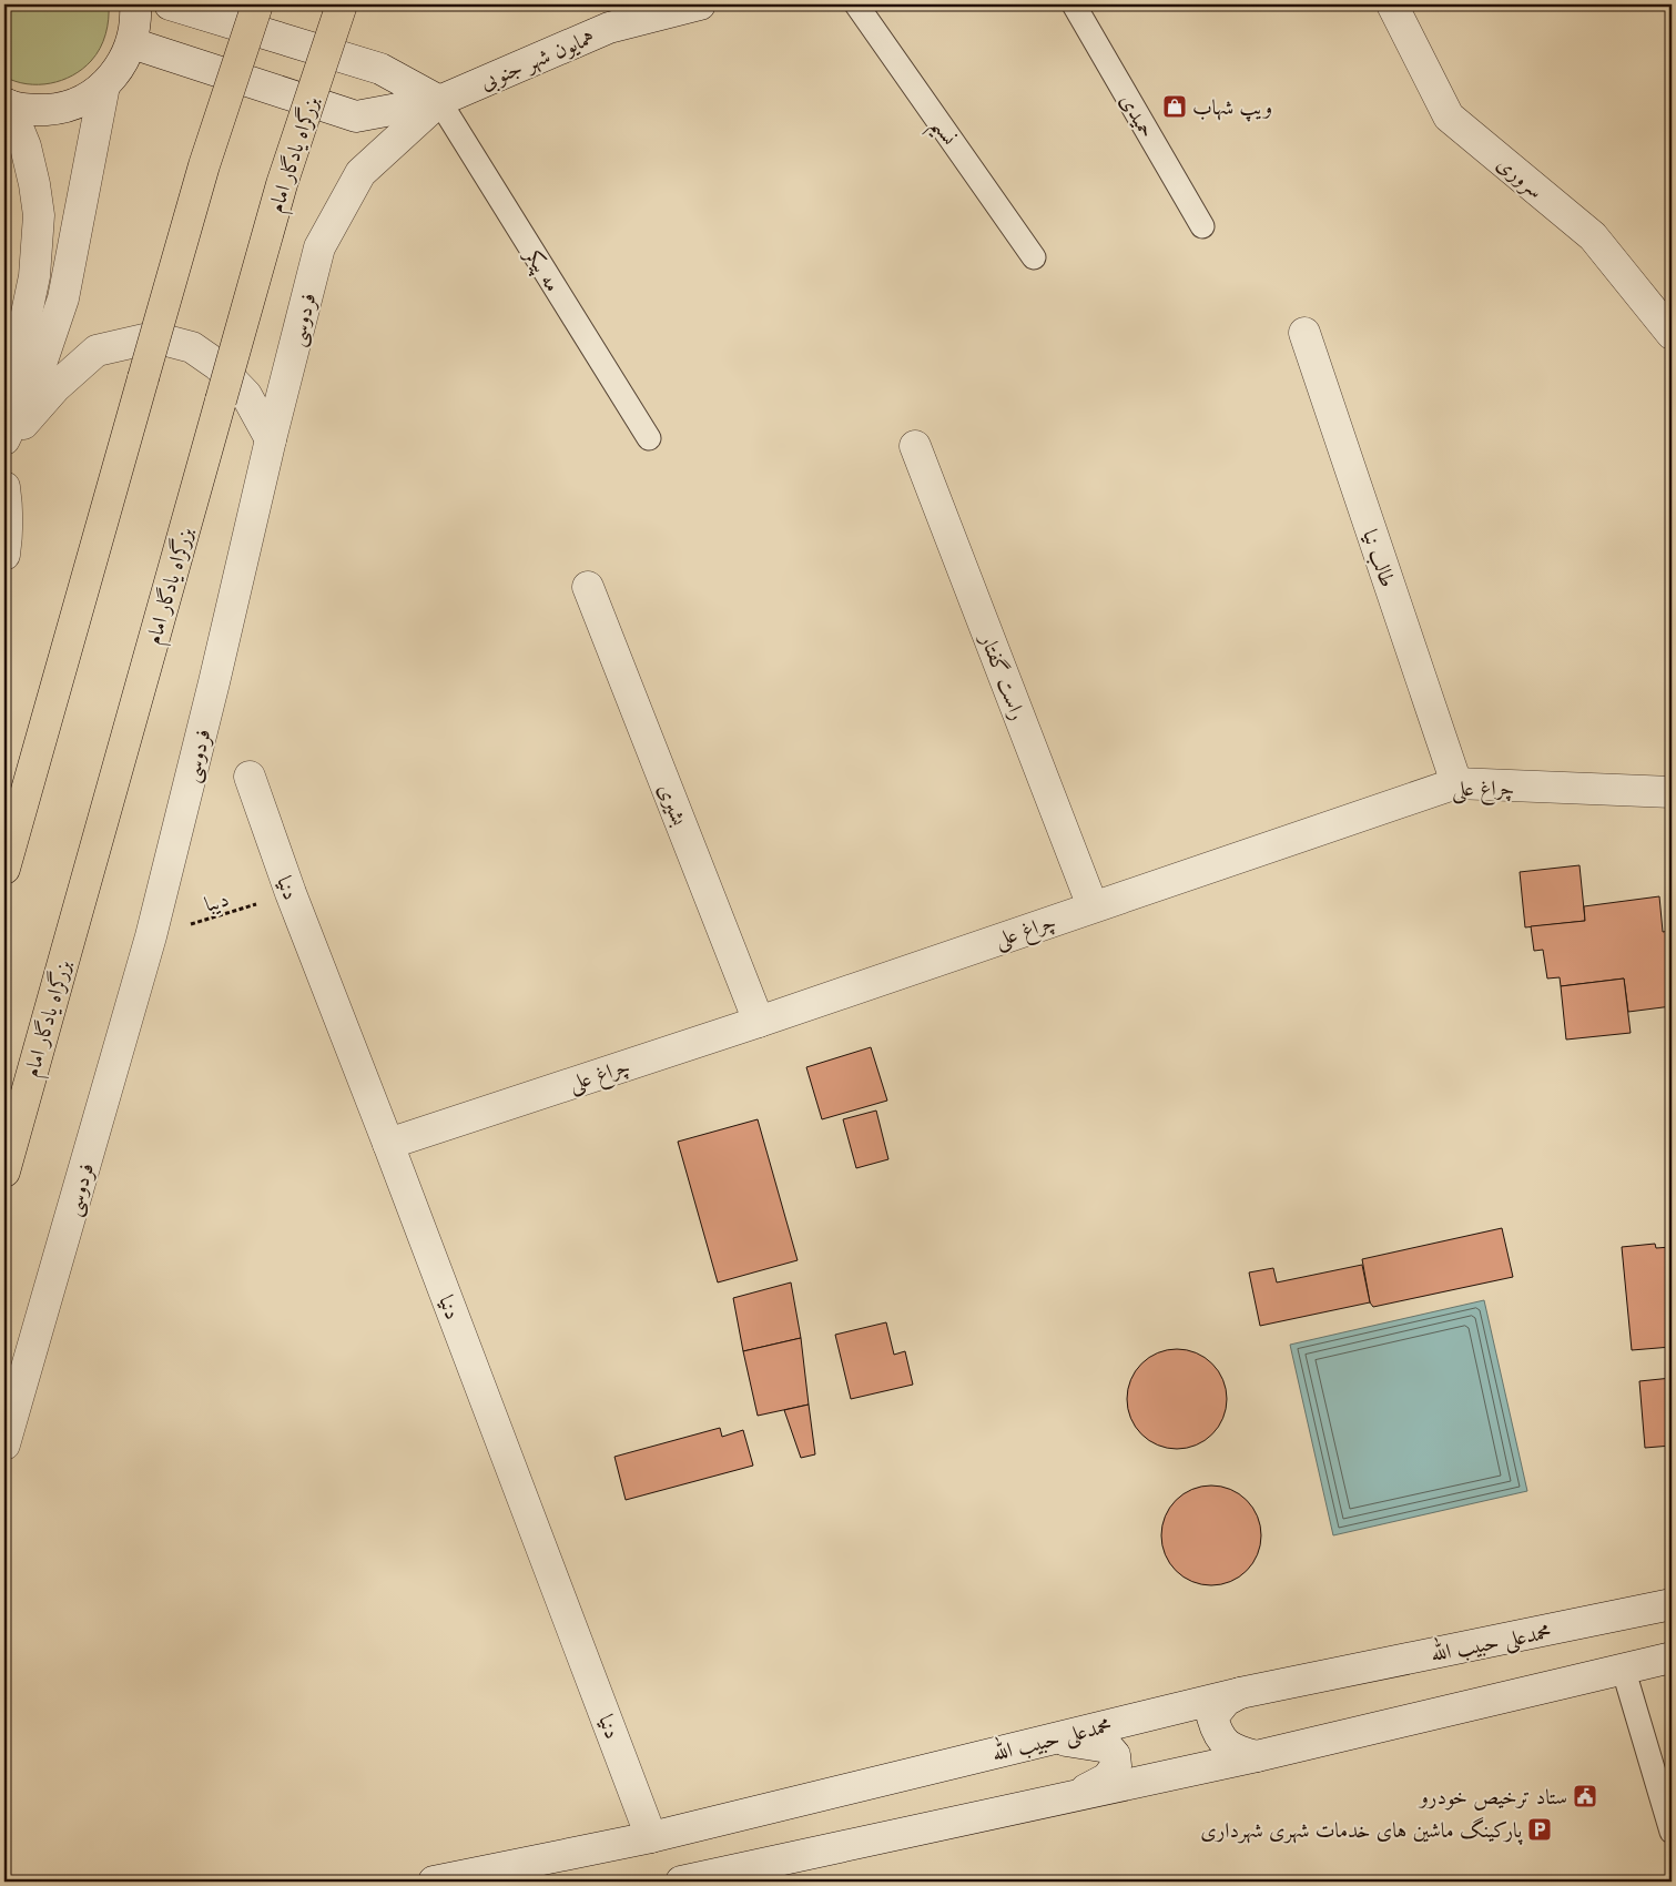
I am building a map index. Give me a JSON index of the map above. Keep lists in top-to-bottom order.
{
  "streets": {
    "highway": ["بزرگراه یادگار امام"],
    "street": [
      "همایون‌ شهر جنوبی",
      "سروری",
      "فردوسی",
      "طالب‌ نیا",
      "راست گفتار",
      "چراغ‌ علی",
      "بشیری",
      "دنیا",
      "محمدعلی حبیب الله"
    ],
    "lane": ["حمیدی", "نسیم", "مه‌ پیکر"],
    "path": ["دیبا"]
  },
  "crossings": [
    ["همایون‌ شهر جنوبی", "مه‌ پیکر"],
    ["همایون‌ شهر جنوبی", "فردوسی"],
    ["مه‌ پیکر", "فردوسی"],
    ["فردوسی", "دیبا"],
    ["طالب‌ نیا", "چراغ‌ علی"],
    ["راست گفتار", "چراغ‌ علی"],
    ["چراغ‌ علی", "بشیری"],
    ["چراغ‌ علی", "دنیا"],
    ["دنیا", "دیبا"],
    ["دنیا", "محمدعلی حبیب الله"]
  ],
  "places": {
    "shop": ["ویپ شهاب"],
    "public building": ["ستاد ترخیص خودرو"],
    "parking": ["پارکینگ ماشین های خدمات شهری شهرداری"]
  }
}
